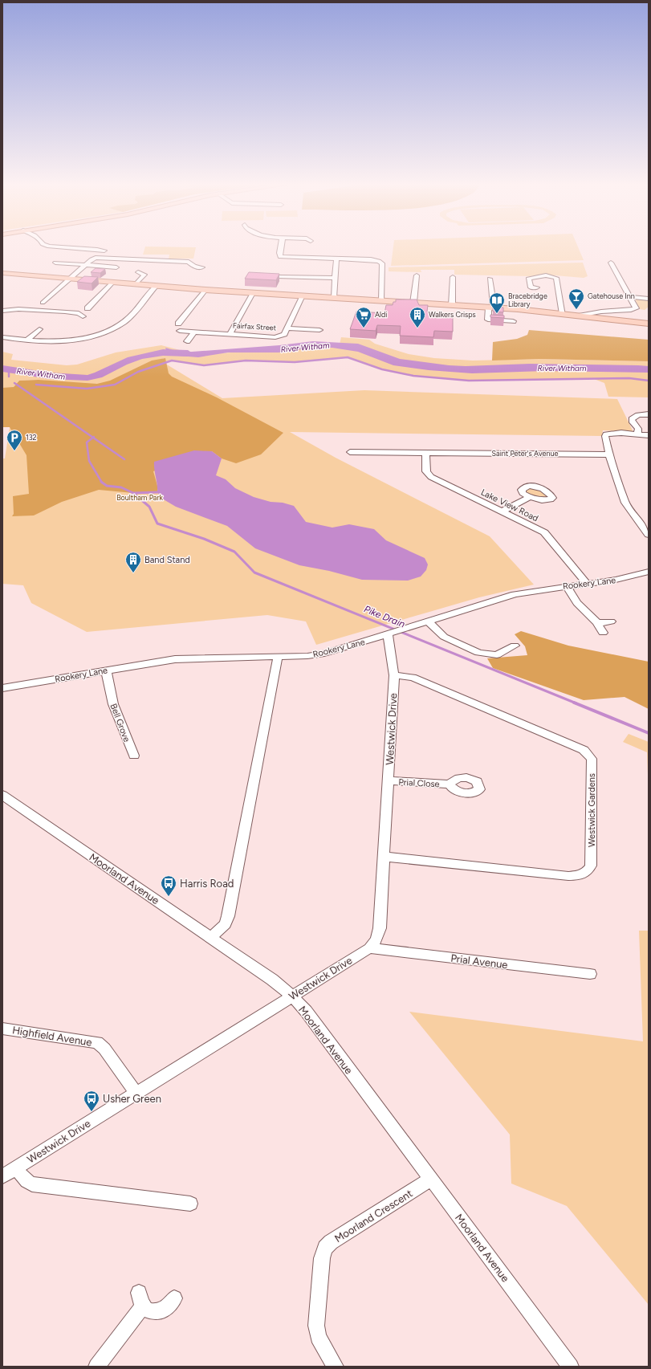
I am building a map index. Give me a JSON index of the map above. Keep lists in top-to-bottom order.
{
  "streets": {
    "street": [
      "Fairfax Street",
      "Saint Peter's Avenue",
      "Lake View Road",
      "Rookery Lane",
      "Bell Grove",
      "Westwick Drive",
      "Prial Close",
      "Westwick Gardens",
      "Moorland Avenue",
      "Prial Avenue",
      "Highfield Avenue",
      "Moorland Crescent"
    ]
  },
  "crossings": [
    ["Saint Peter's Avenue", "Lake View Road"],
    ["Lake View Road", "Rookery Lane"],
    ["Rookery Lane", "Bell Grove"],
    ["Rookery Lane", "Westwick Drive"],
    ["Westwick Drive", "Prial Close"],
    ["Westwick Drive", "Westwick Gardens"],
    ["Westwick Drive", "Moorland Avenue"],
    ["Westwick Drive", "Prial Avenue"],
    ["Westwick Drive", "Highfield Avenue"],
    ["Moorland Avenue", "Moorland Crescent"]
  ],
  "water": ["River Witham", "Pike Drain"],
  "parks": ["Boultham Park"],
  "places": {
    "bar": ["Gatehouse Inn"],
    "library": ["Bracebridge Library"],
    "supermarket": ["Aldi"],
    "building": ["Walkers Crisps", "Band Stand"],
    "parking": ["132"],
    "bus stop": ["Harris Road", "Usher Green"]
  }
}
